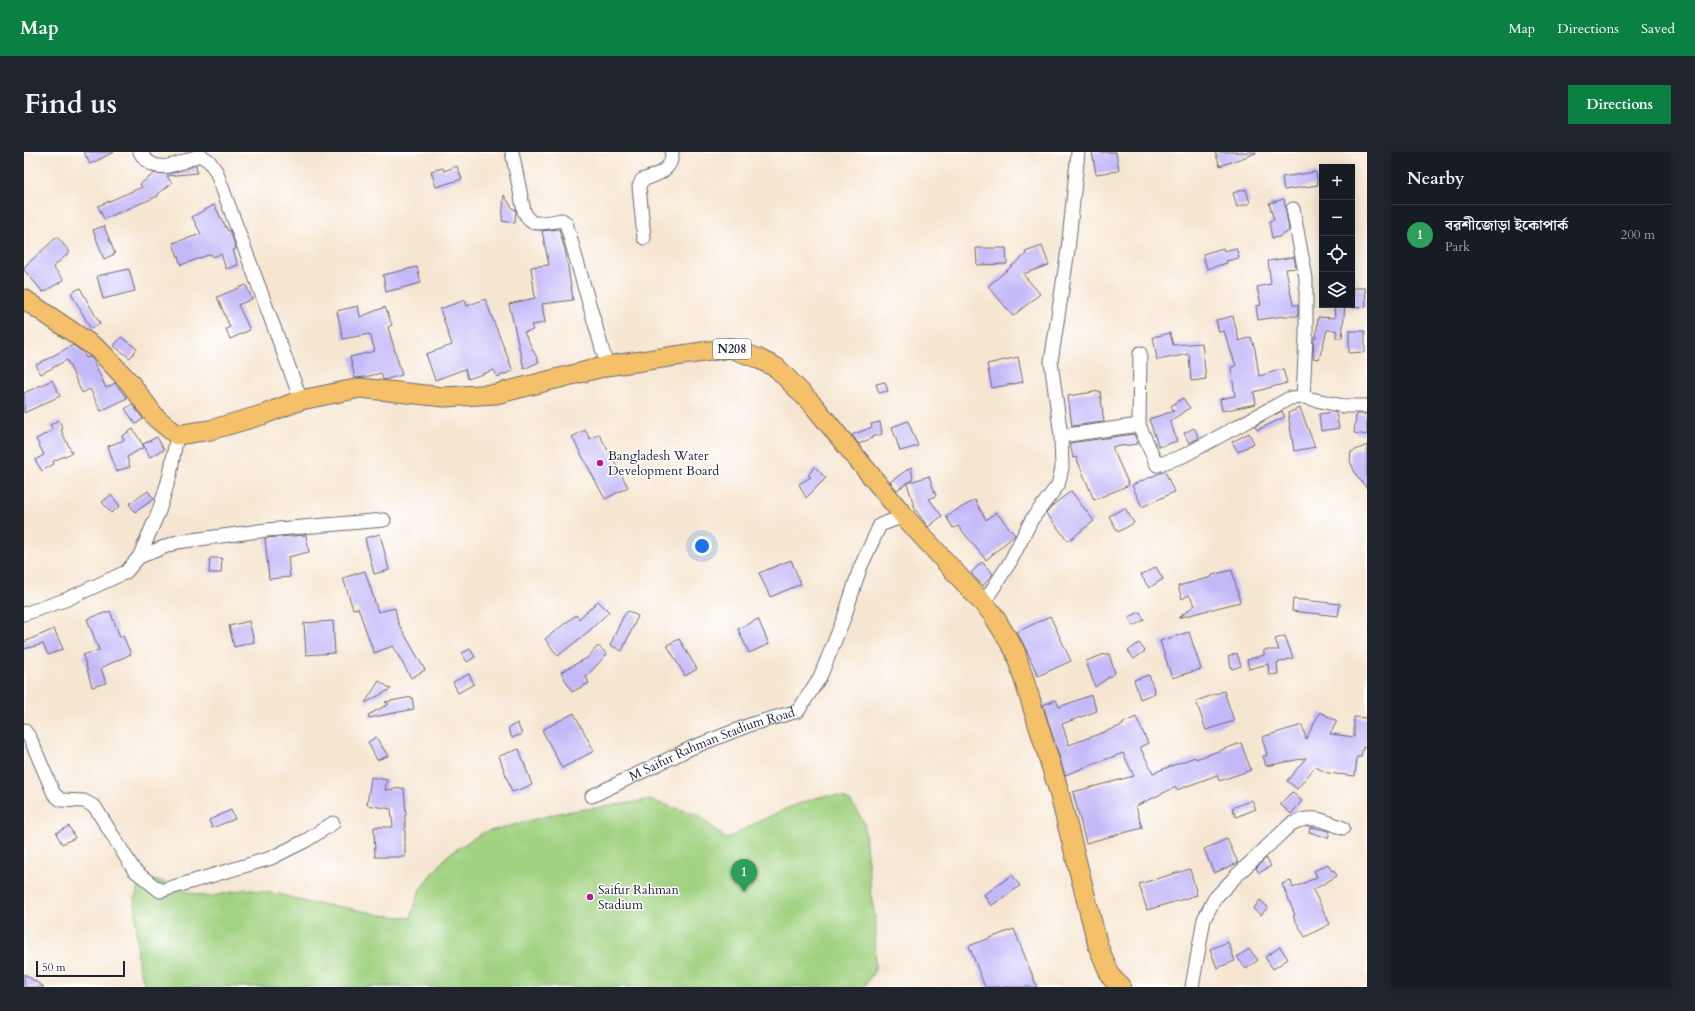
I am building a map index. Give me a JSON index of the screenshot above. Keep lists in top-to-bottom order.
{
  "streets": {
    "highway": ["N208"],
    "street": ["M Saifur Rahman Stadium Road"]
  },
  "crossings": [
    ["N208", "M Saifur Rahman Stadium Road"]
  ],
  "places": ["Bangladesh Water Development Board", "Saifur Rahman Stadium"],
  "scale_bar": "50 m",
  "page": {
    "header": "Map",
    "nav": ["Map", "Directions", "Saved"],
    "title": "Find us",
    "buttons": "Directions",
    "heading": "Nearby",
    "map_buttons": ["+", "−"],
    "list": [
      {
        "mark": "1",
        "name": "বরশীজোড়া ইকোপার্ক",
        "note": "Park",
        "value": "200 m"
      }
    ],
    "pins": "1",
    "scale": "50 m"
  }
}
